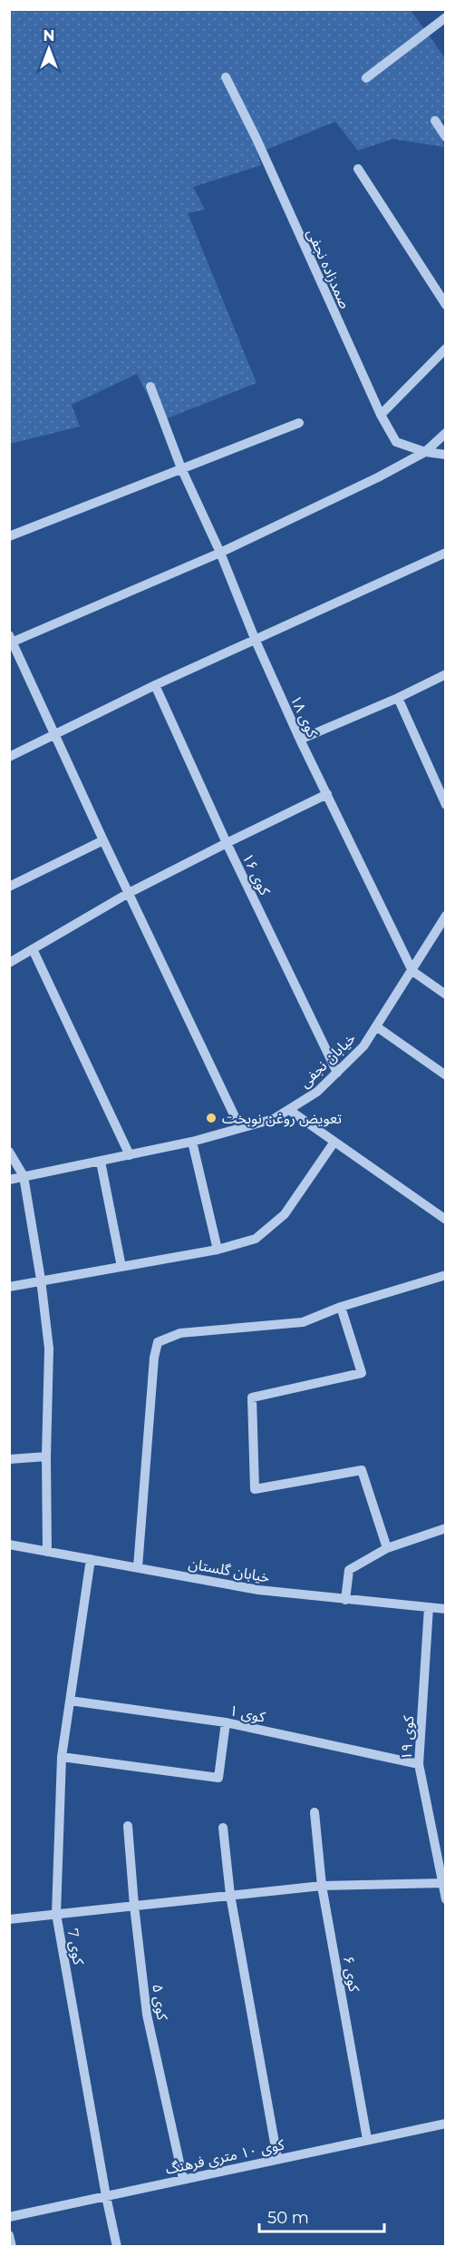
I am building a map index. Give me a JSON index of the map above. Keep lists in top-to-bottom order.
{
  "streets": {
    "street": [
      "صمدزاده نجفی",
      "کوی ۱۸",
      "کوی ۱۶",
      "خیابان نجفی",
      "خیابان گلستان",
      "کوی ۱",
      "کوی ۱۹",
      "کوی 7",
      "کوی ۶",
      "کوی ۵",
      "کوی ۱۰ متری فرهنگ"
    ]
  },
  "crossings": [
    ["کوی ۱۸", "خیابان نجفی"],
    ["کوی ۱۶", "خیابان نجفی"],
    ["خیابان گلستان", "کوی ۱۹"],
    ["خیابان گلستان", "کوی 7"],
    ["کوی ۱", "کوی ۱۹"],
    ["کوی ۱", "کوی 7"],
    ["کوی 7", "کوی ۱۰ متری فرهنگ"],
    ["کوی ۶", "کوی ۱۰ متری فرهنگ"],
    ["کوی ۵", "کوی ۱۰ متری فرهنگ"]
  ],
  "places": ["تعویض روغن نوبخت"],
  "scale_bar": "50 m",
  "north": "top"
}
